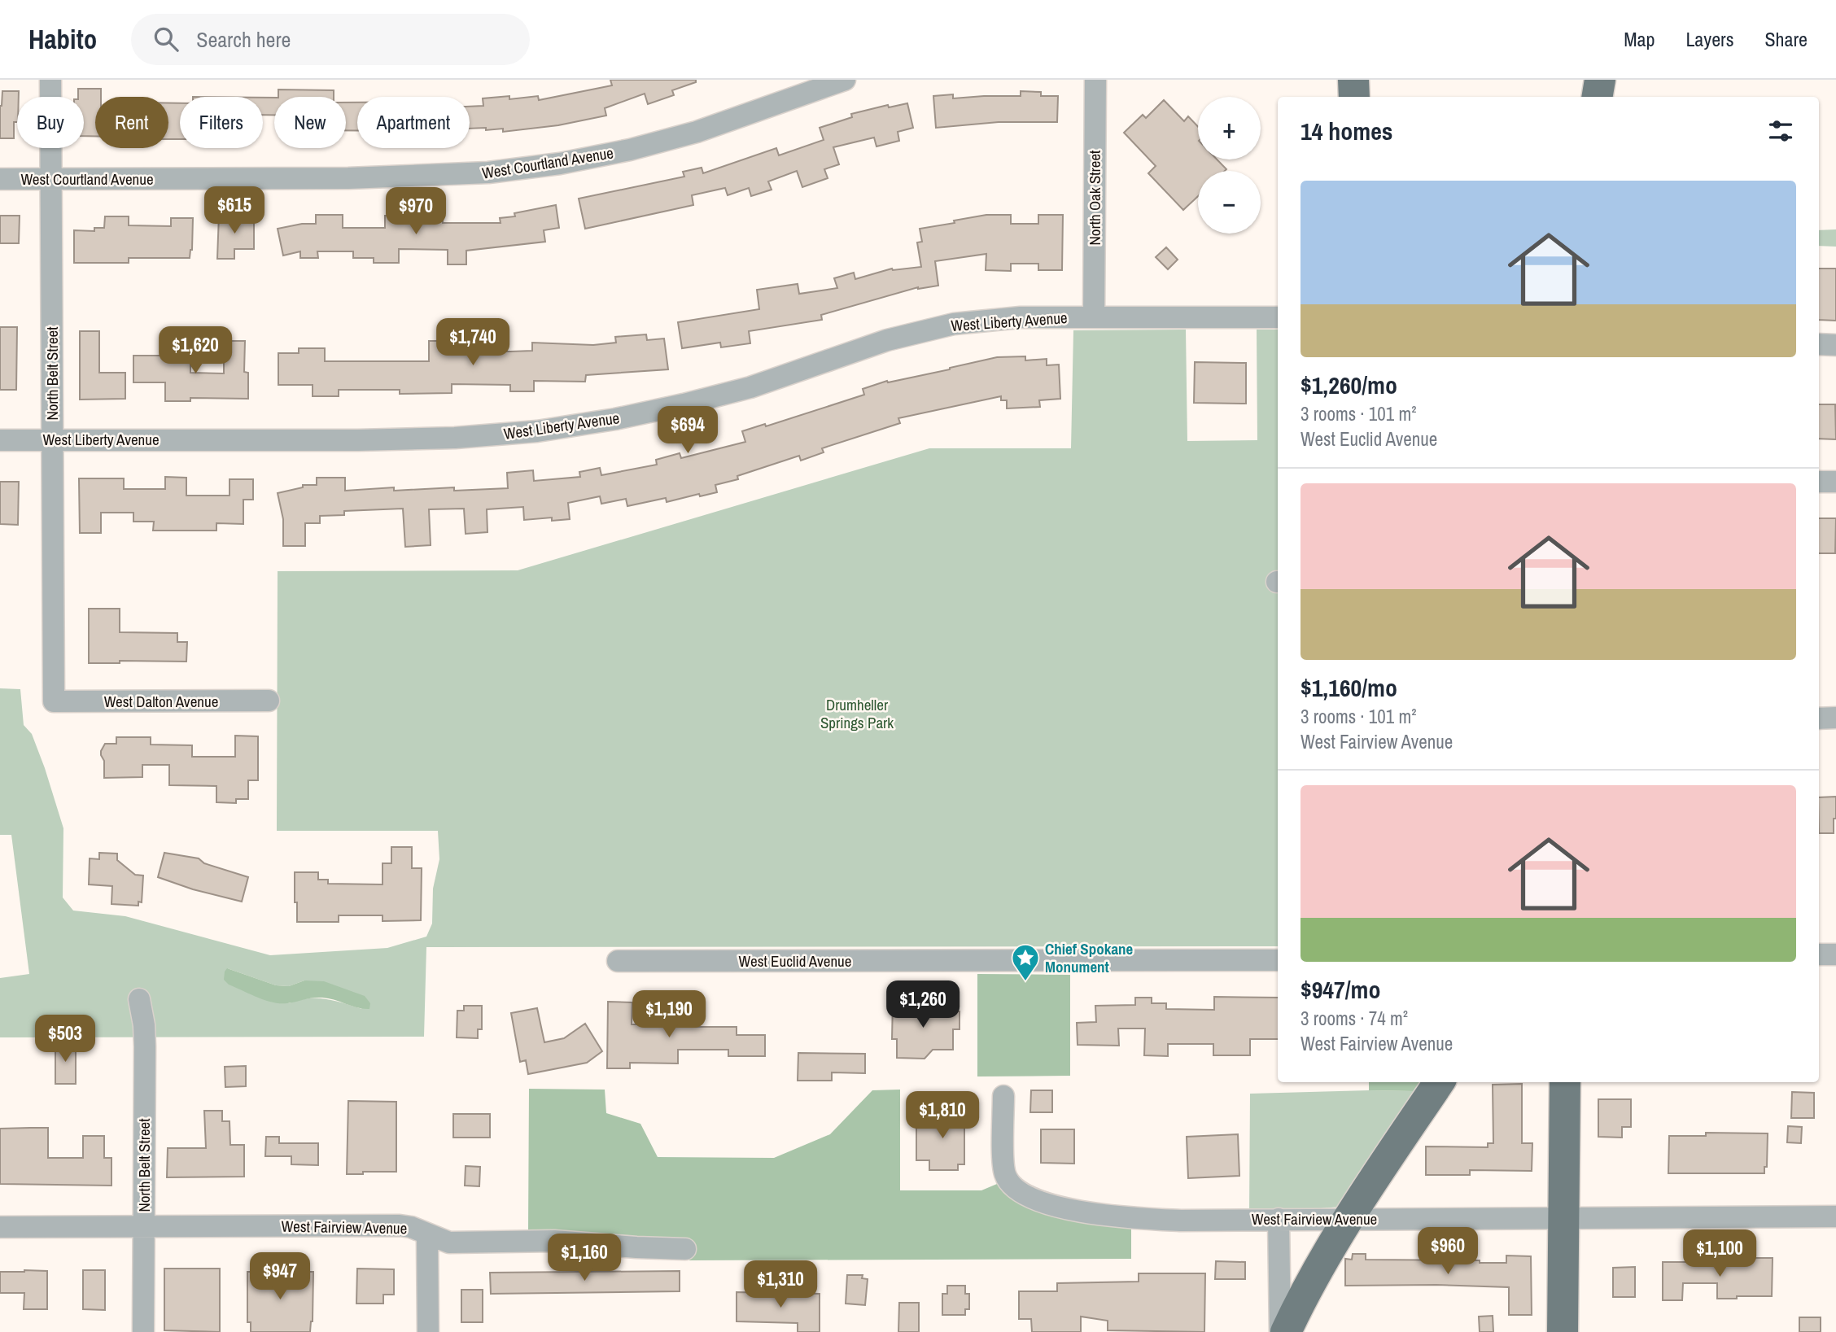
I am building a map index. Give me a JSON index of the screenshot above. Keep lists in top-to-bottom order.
{
  "streets": {
    "street": [
      "West Courtland Avenue",
      "North Oak Street",
      "West Liberty Avenue",
      "North Belt Street",
      "West Dalton Avenue",
      "West Euclid Avenue",
      "West Fairview Avenue"
    ]
  },
  "crossings": [
    ["West Courtland Avenue", "North Belt Street"],
    ["North Oak Street", "West Liberty Avenue"],
    ["West Liberty Avenue", "North Belt Street"],
    ["North Belt Street", "West Dalton Avenue"],
    ["North Belt Street", "West Fairview Avenue"]
  ],
  "parks": ["Drumheller Springs Park"],
  "places": {
    "place": ["Chief Spokane Monument"]
  },
  "page": {
    "header": "Habito",
    "search": "Search here",
    "nav": ["Map", "Layers", "Share"],
    "map_buttons": ["+", "−"],
    "chip": [
      "Buy",
      "Rent",
      "Filters",
      "New",
      "Apartment"
    ],
    "heading": "14 homes",
    "list": [
      {
        "name": "$1,260/mo",
        "note": "3 rooms · 101 m² · West Euclid Avenue"
      },
      {
        "name": "$1,160/mo",
        "note": "3 rooms · 101 m² · West Fairview Avenue"
      },
      {
        "name": "$947/mo",
        "note": "3 rooms · 74 m² · West Fairview Avenue"
      }
    ],
    "price": [
      "$615",
      "$970",
      "$1,740",
      "$1,620",
      "$694",
      "$1,260",
      "$1,190",
      "$503",
      "$1,810",
      "$960",
      "$1,100",
      "$1,160",
      "$947",
      "$1,310"
    ]
  }
}
